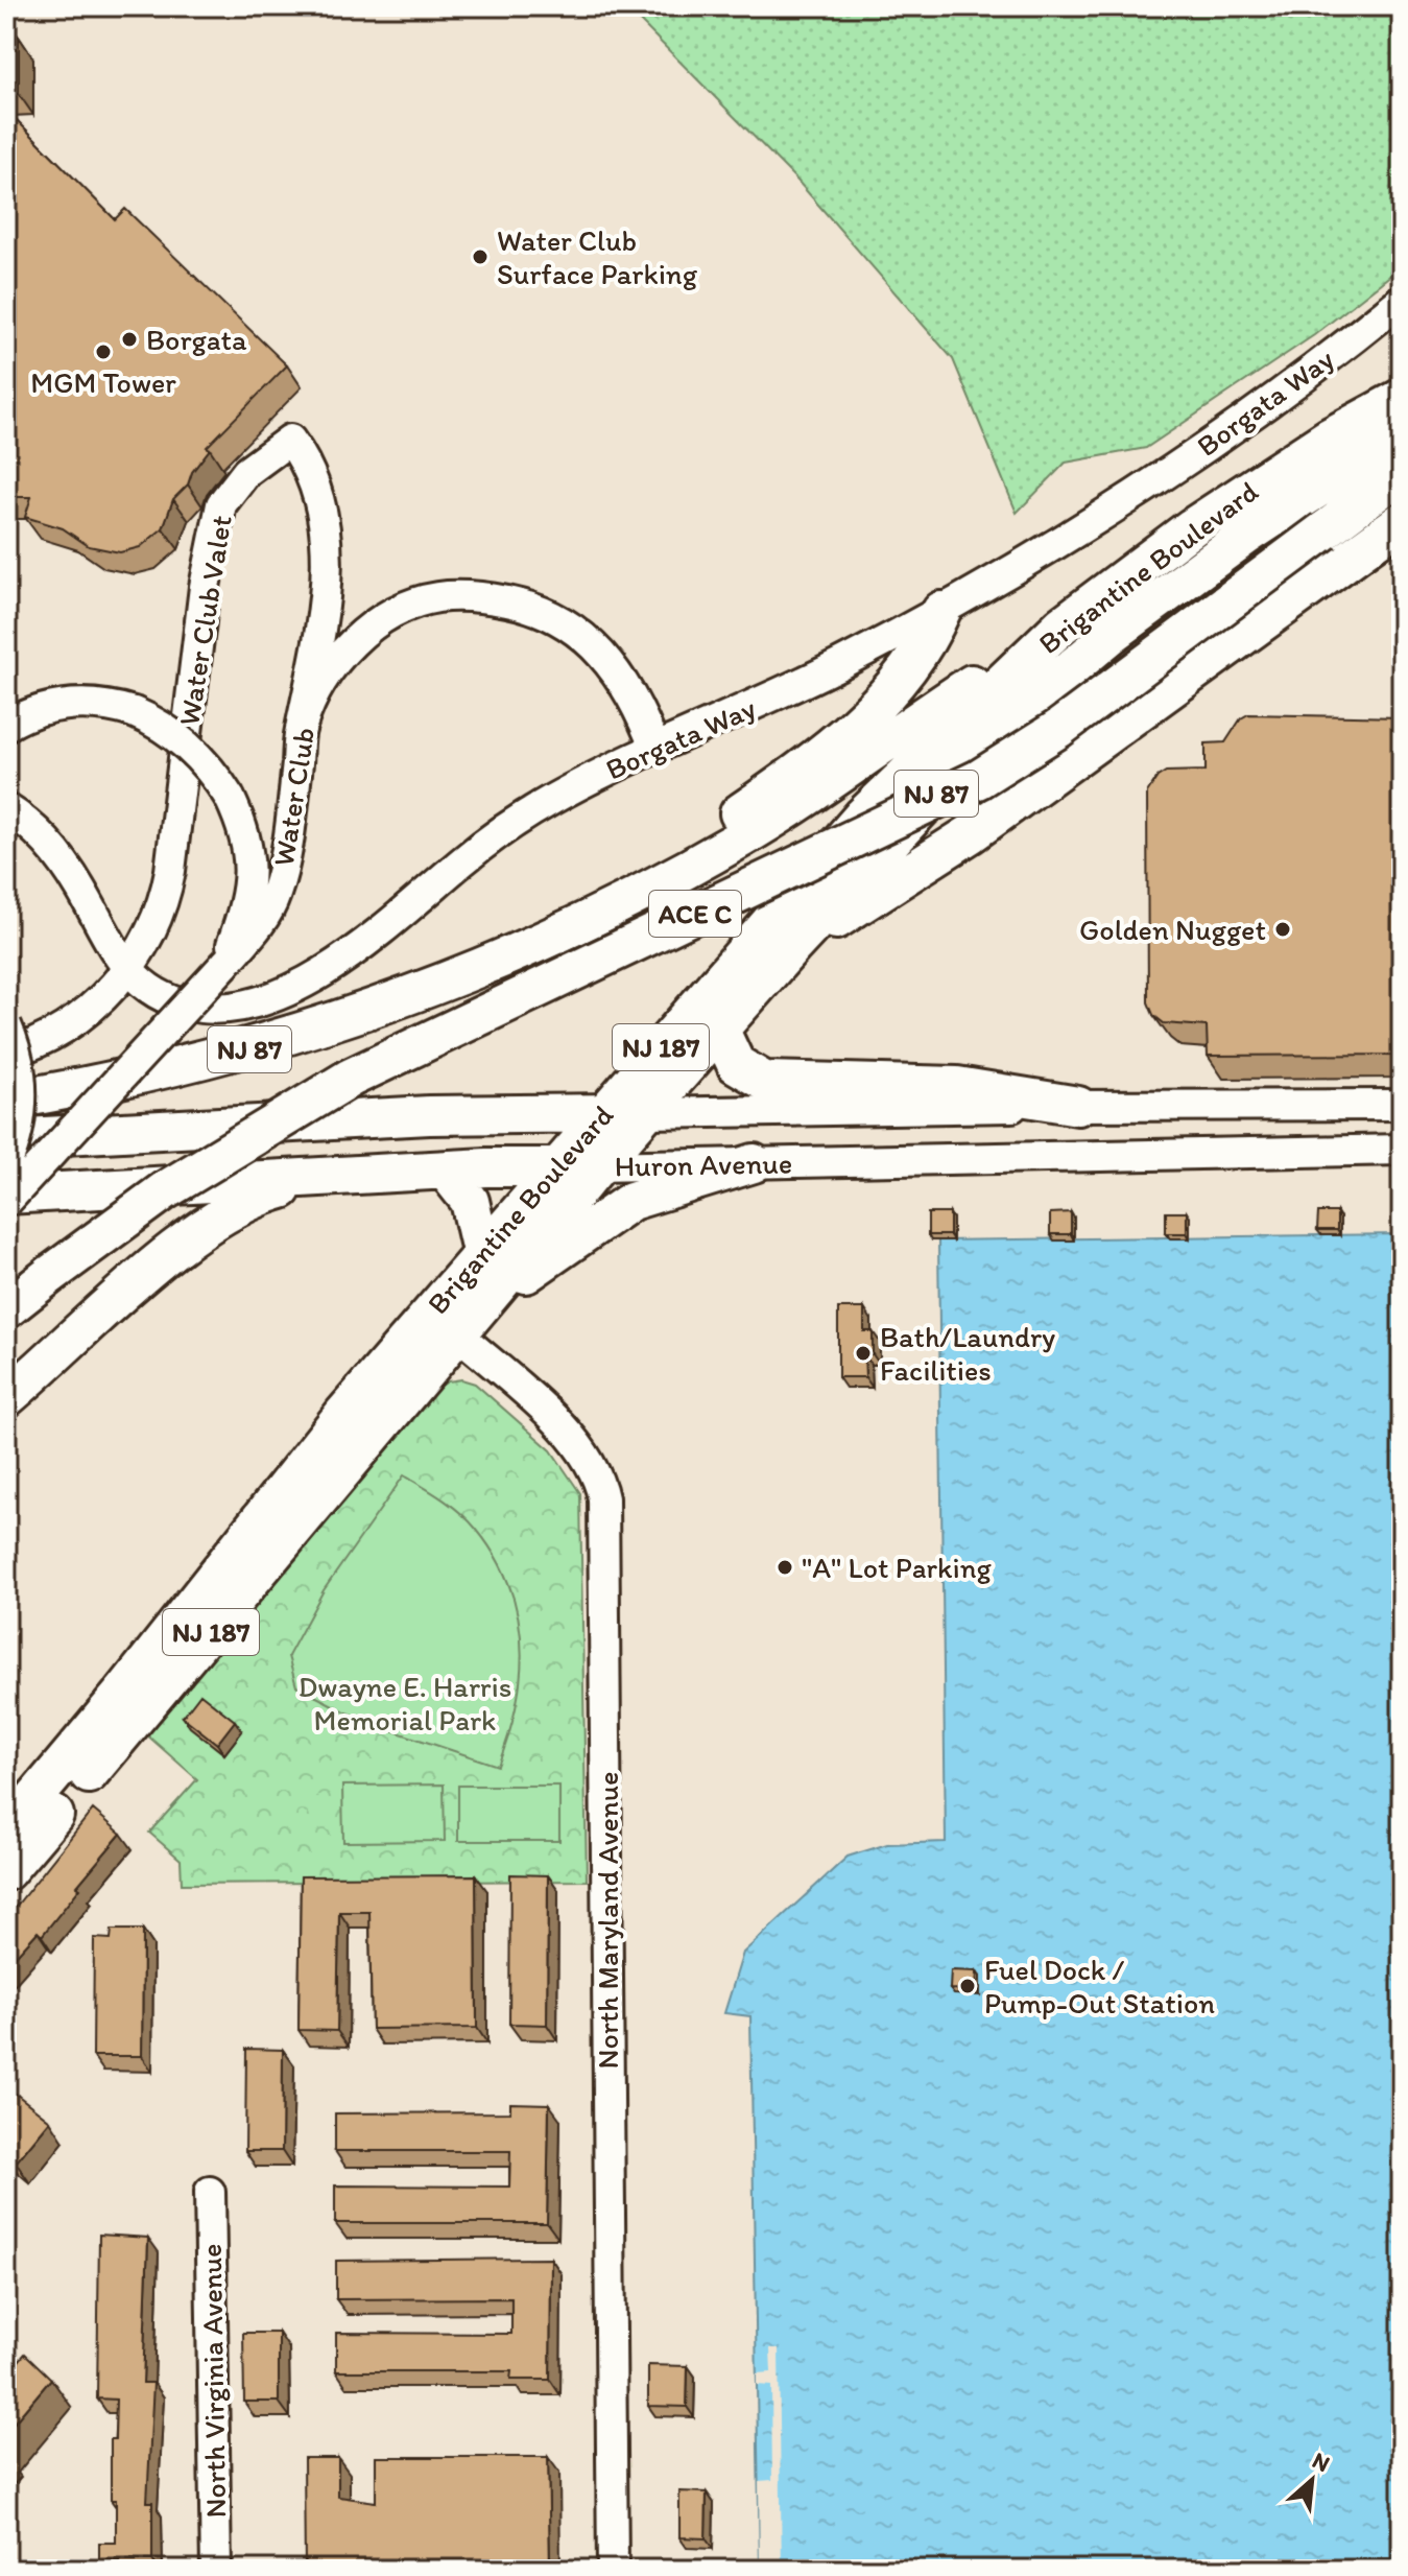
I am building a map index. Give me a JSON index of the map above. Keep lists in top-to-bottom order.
{
  "streets": {
    "main road": [
      "Brigantine Boulevard",
      "NJ 87",
      "ACE C",
      "NJ 187",
      "Huron Avenue"
    ],
    "street": [
      "Borgata Way",
      "Water Club Valet",
      "Water Club",
      "North Maryland Avenue",
      "North Virginia Avenue"
    ]
  },
  "crossings": [
    ["Borgata Way", "Water Club Valet"],
    ["Borgata Way", "Water Club"],
    ["Brigantine Boulevard", "NJ 87"],
    ["Brigantine Boulevard", "Huron Avenue"],
    ["Brigantine Boulevard", "North Maryland Avenue"],
    ["Water Club Valet", "Water Club"]
  ],
  "parks": ["Dwayne E. Harris Memorial Park"],
  "places": [
    "Water Club Surface Parking",
    "Borgata",
    "MGM Tower",
    "Golden Nugget",
    "Bath/Laundry Facilities",
    "\"A\" Lot Parking",
    "Fuel Dock / Pump-Out Station"
  ],
  "north": "top right"
}
